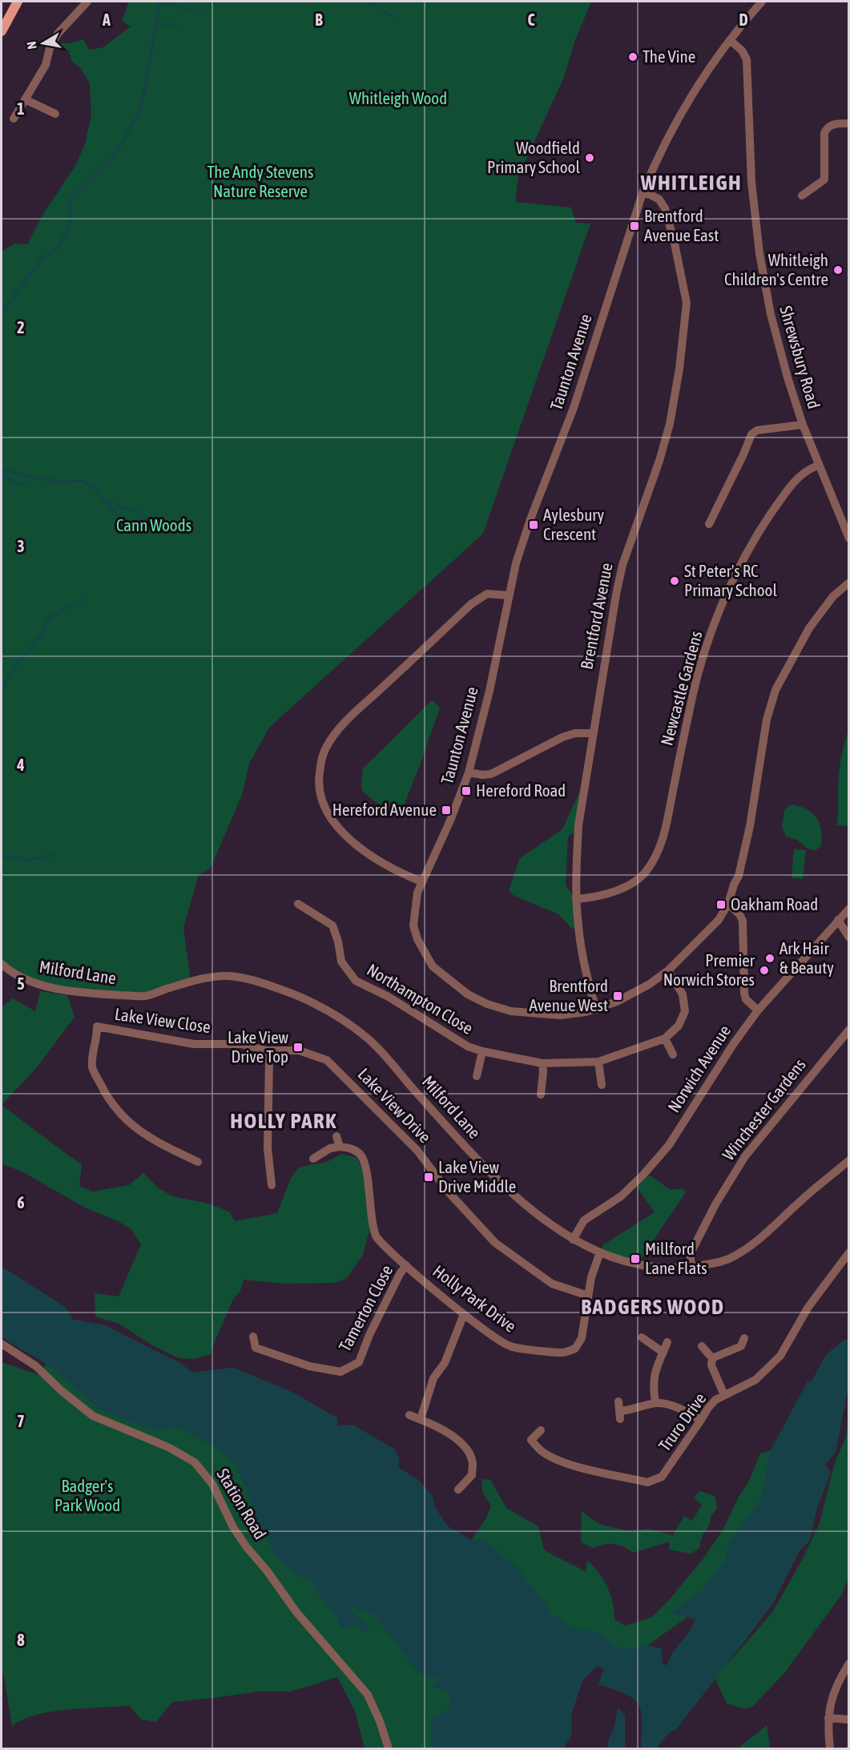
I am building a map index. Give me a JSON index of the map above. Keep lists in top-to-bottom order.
{
  "streets": {
    "street": [
      "Shrewsbury Road",
      "Taunton Avenue",
      "Brentford Avenue",
      "Newcastle Gardens",
      "Milford Lane",
      "Northampton Close",
      "Lake View Close",
      "Norwich Avenue",
      "Lake View Drive",
      "Winchester Gardens",
      "Holly Park Drive",
      "Tamerton Close",
      "Truro Drive",
      "Station Road"
    ]
  },
  "crossings": [
    ["Shrewsbury Road", "Taunton Avenue"],
    ["Shrewsbury Road", "Newcastle Gardens"],
    ["Taunton Avenue", "Brentford Avenue"],
    ["Taunton Avenue", "Northampton Close"],
    ["Brentford Avenue", "Newcastle Gardens"],
    ["Milford Lane", "Norwich Avenue"],
    ["Milford Lane", "Winchester Gardens"],
    ["Milford Lane", "Holly Park Drive"],
    ["Lake View Close", "Lake View Drive"],
    ["Lake View Drive", "Holly Park Drive"],
    ["Holly Park Drive", "Tamerton Close"]
  ],
  "districts": ["WHITLEIGH", "HOLLY PARK", "BADGERS WOOD"],
  "parks": [
    "Whitleigh Wood",
    "The Andy Stevens Nature Reserve",
    "Cann Woods",
    "Badger's Park Wood"
  ],
  "places": {
    "other": [
      "The Vine",
      "Woodfield Primary School",
      "Whitleigh Children's Centre",
      "St Peter's RC Primary School",
      "Ark Hair & Beauty",
      "Premier Norwich Stores"
    ],
    "transit": [
      "Brentford Avenue East",
      "Aylesbury Crescent",
      "Hereford Road",
      "Hereford Avenue",
      "Oakham Road",
      "Brentford Avenue West",
      "Lake View Drive Top",
      "Lake View Drive Middle",
      "Millford Lane Flats"
    ]
  },
  "north": "left",
  "grid": {
    "columns": [
      "A",
      "B",
      "C",
      "D"
    ],
    "rows": [
      "1",
      "2",
      "3",
      "4",
      "5",
      "6",
      "7",
      "8"
    ]
  }
}
